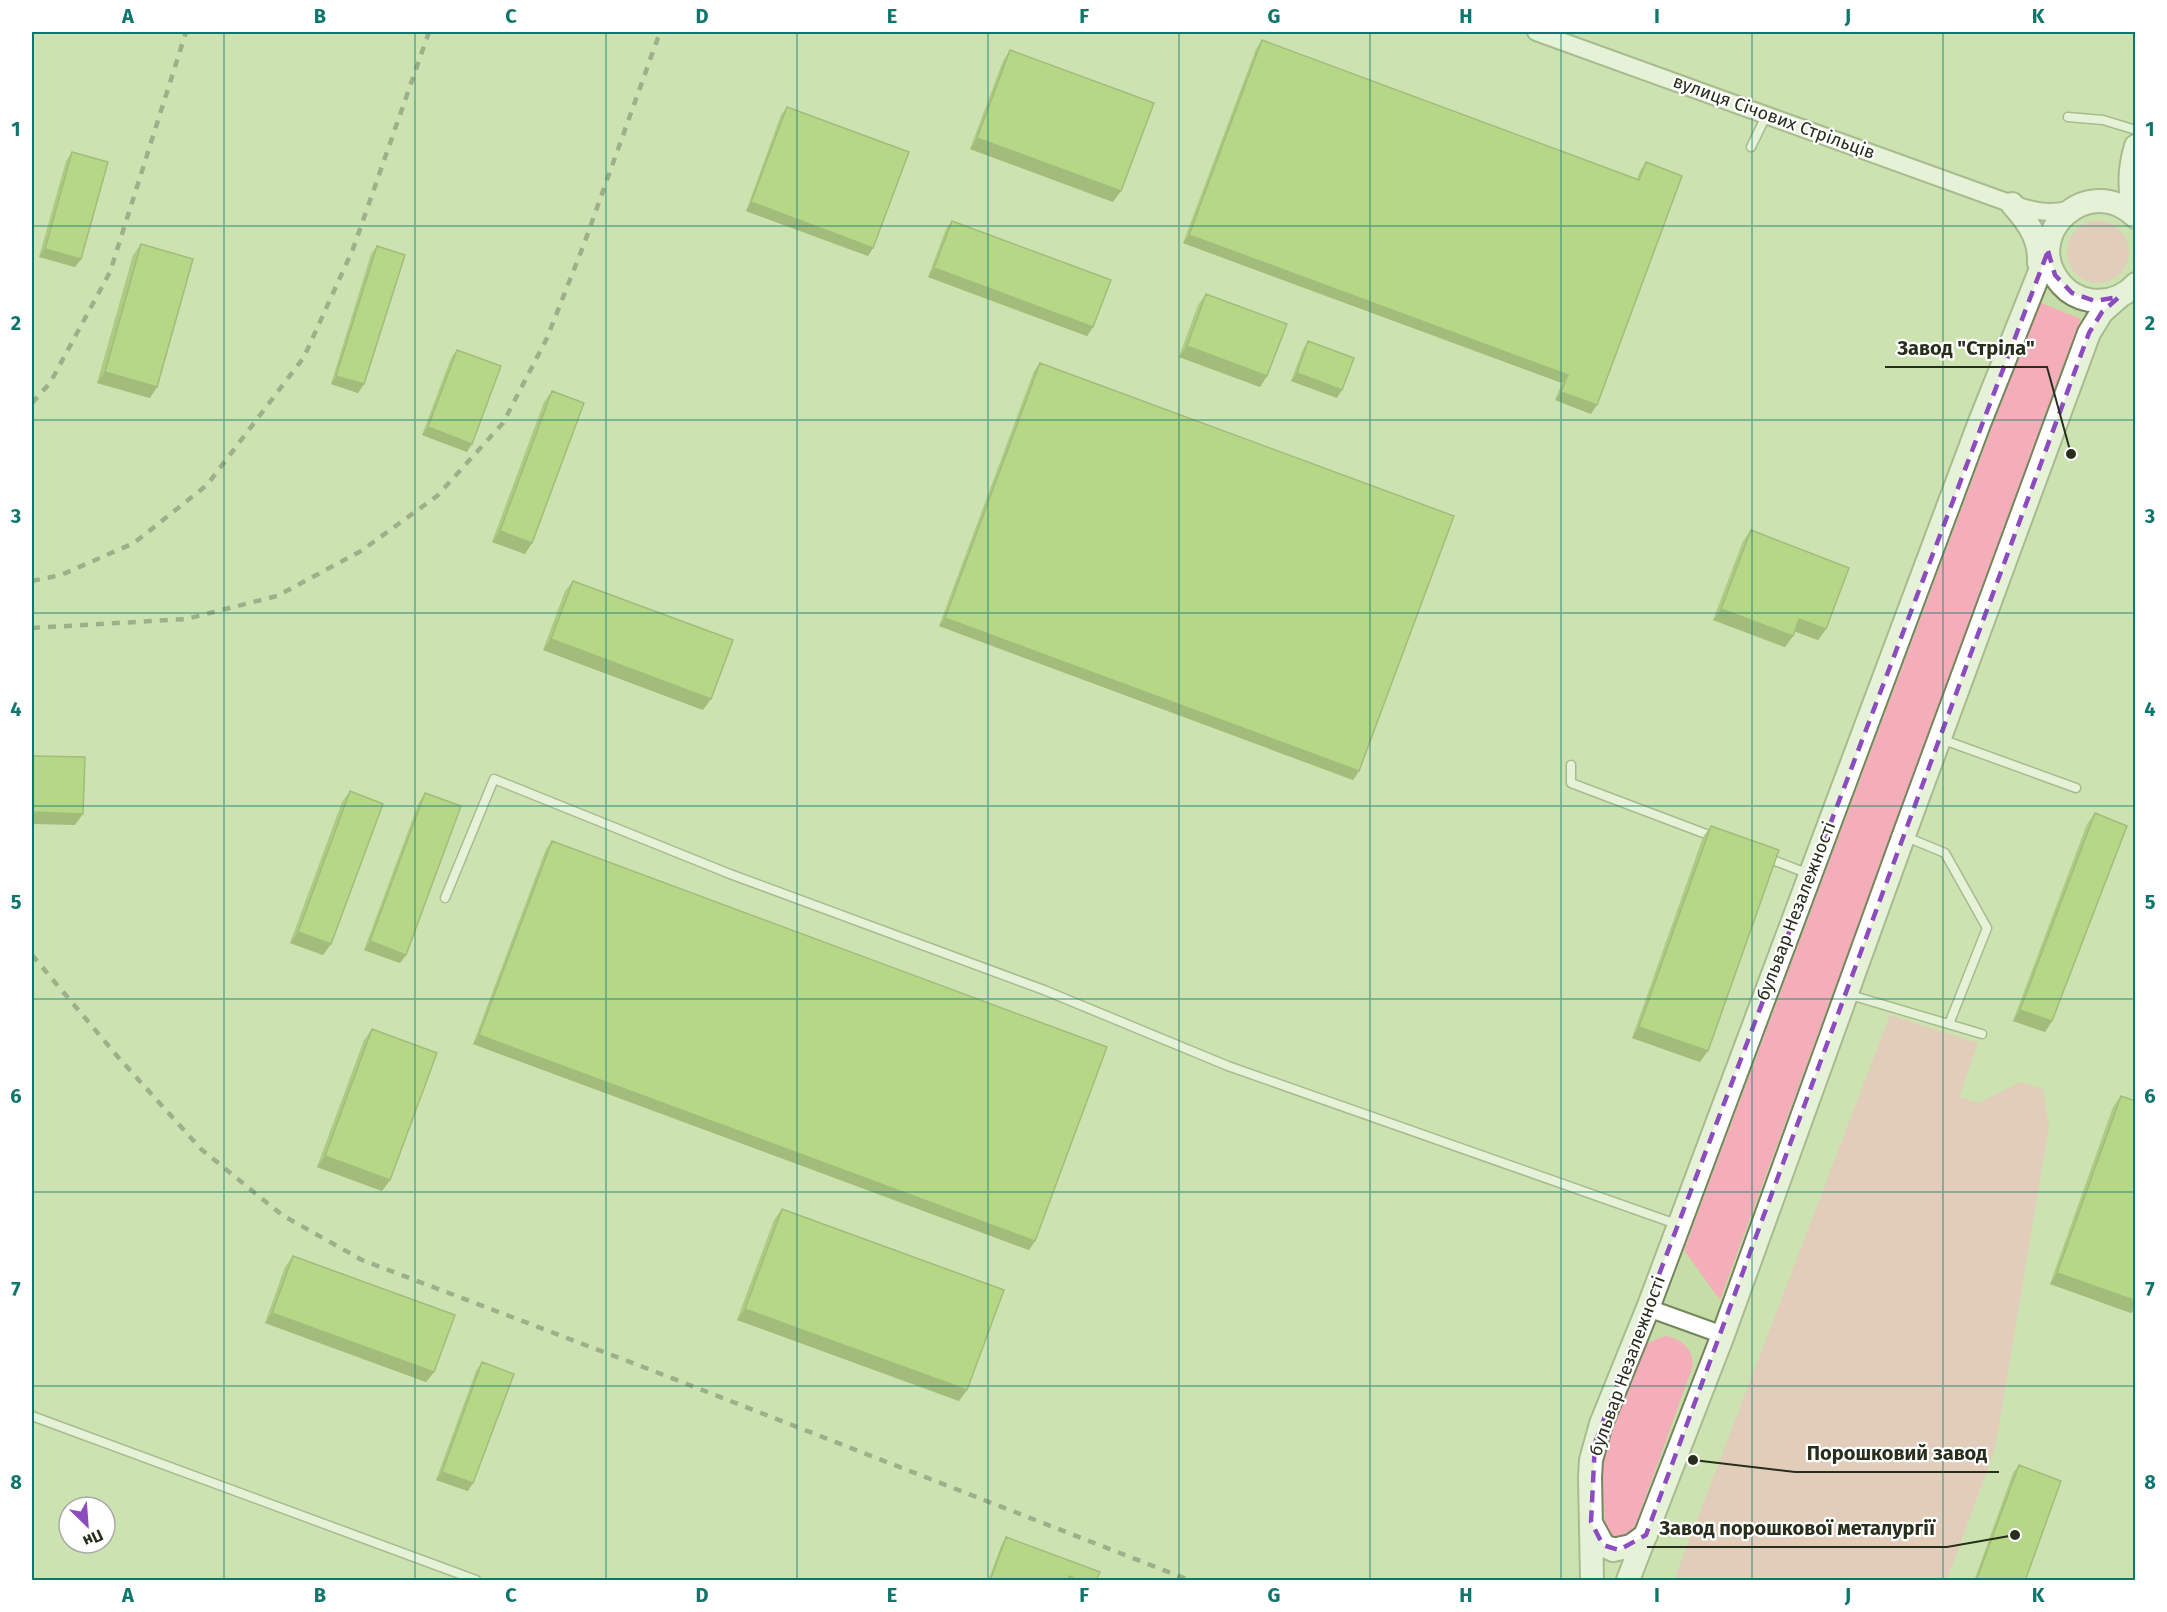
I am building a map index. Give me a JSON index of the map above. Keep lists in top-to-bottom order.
{
  "streets": {
    "street": ["вулиця Січових Стрільців", "бульвар Незалежності"]
  },
  "crossings": [
    ["вулиця Січових Стрільців", "бульвар Незалежності"]
  ],
  "places": ["Завод \"Стріла\"", "Порошковий завод", "Завод порошкової металургії"],
  "north": "bottom right",
  "grid": {
    "columns": [
      "A",
      "B",
      "C",
      "D",
      "E",
      "F",
      "G",
      "H",
      "I",
      "J",
      "K"
    ],
    "rows": [
      "1",
      "2",
      "3",
      "4",
      "5",
      "6",
      "7",
      "8"
    ]
  }
}
